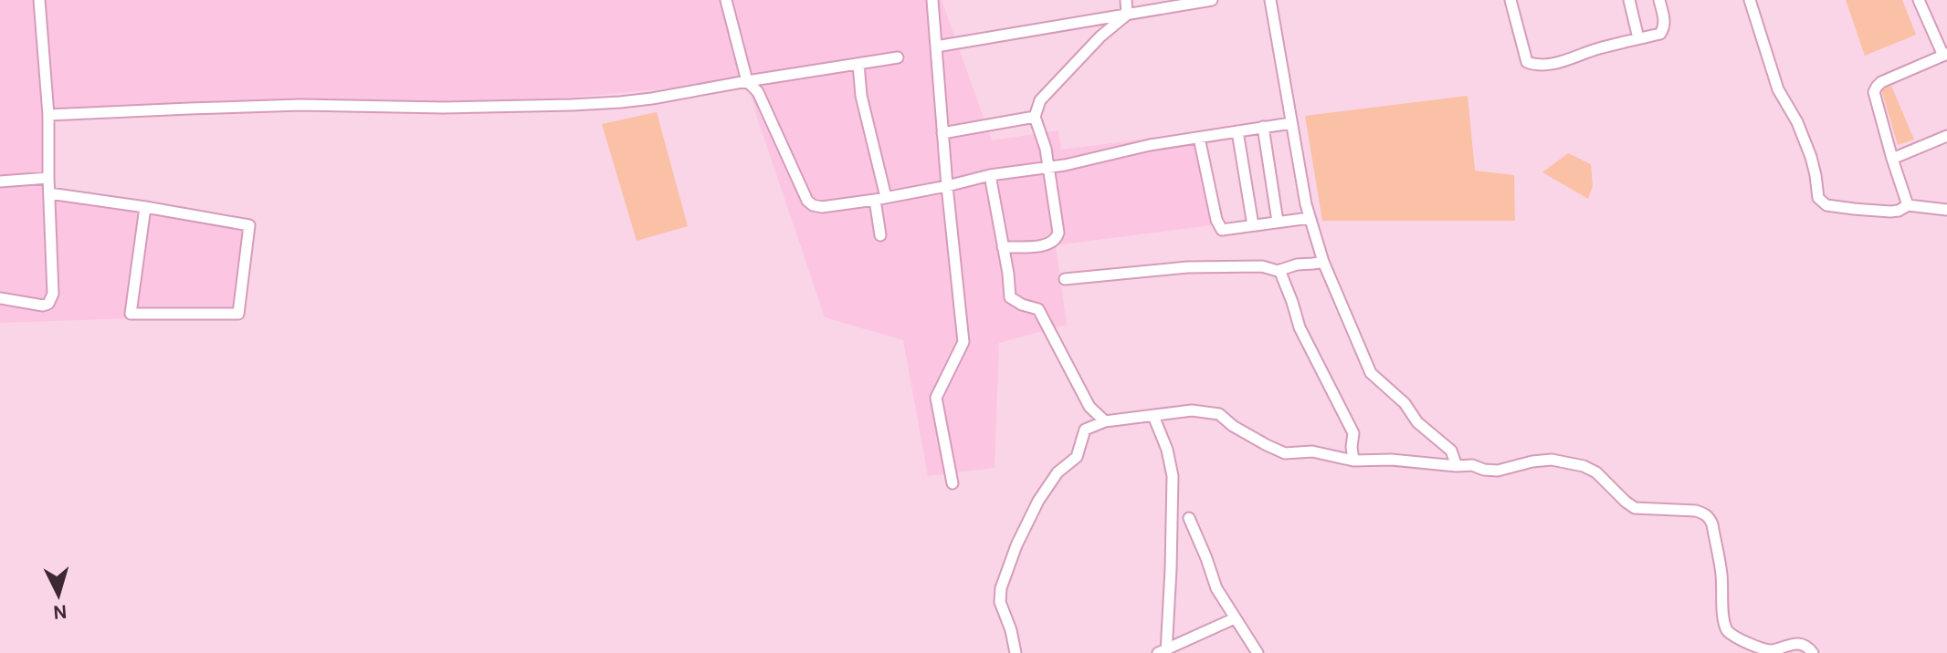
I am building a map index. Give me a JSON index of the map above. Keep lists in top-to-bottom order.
{
  "north": "bottom"
}
